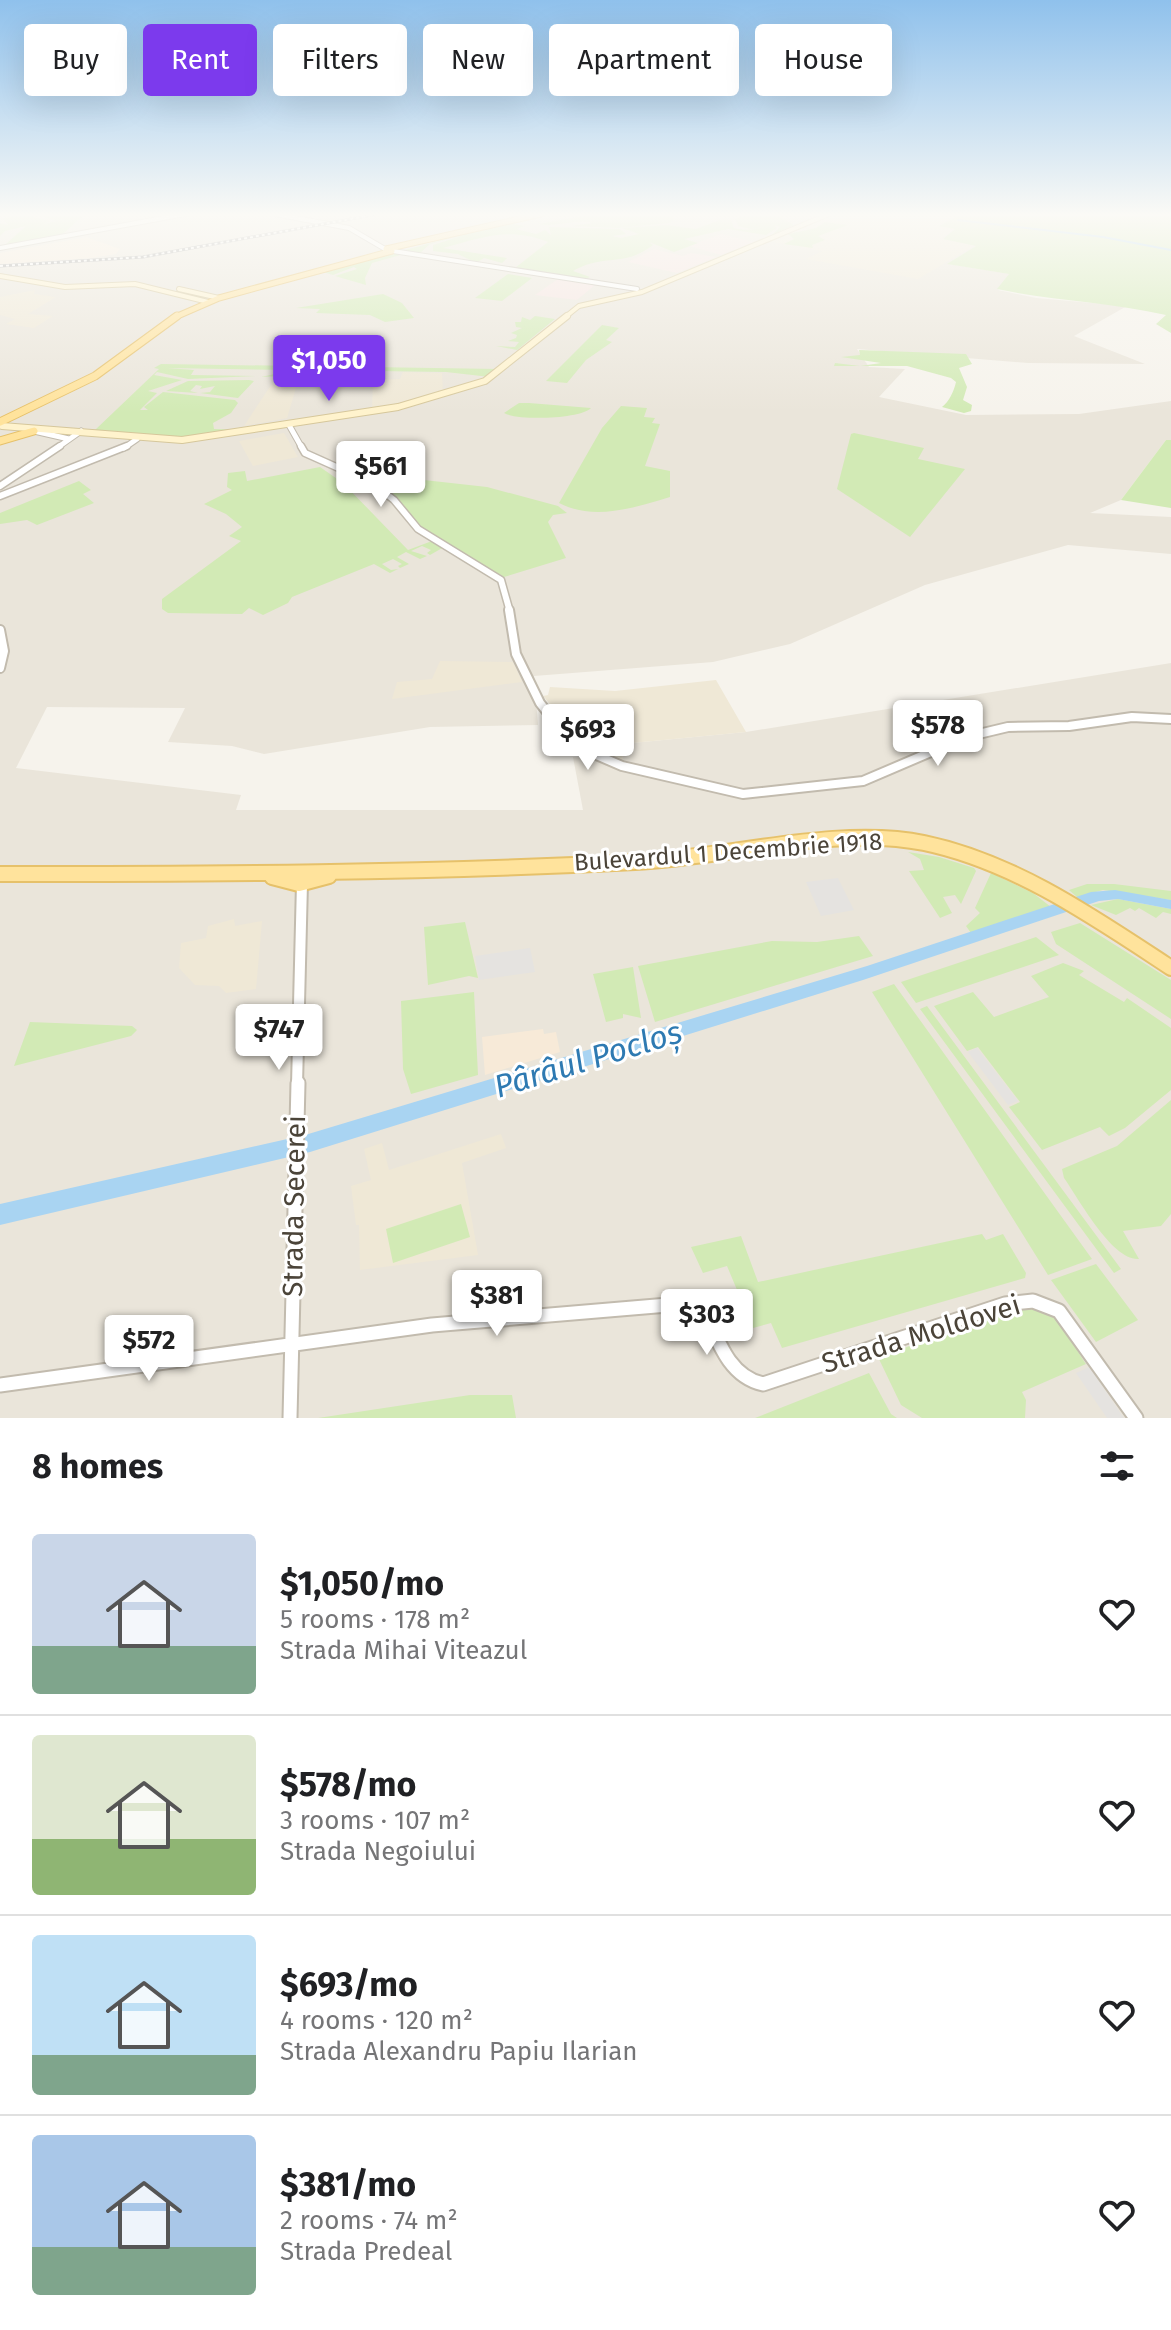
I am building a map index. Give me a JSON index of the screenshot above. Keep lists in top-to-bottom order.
{
  "streets": {
    "main road": ["Bulevardul 1 Decembrie 1918"],
    "street": ["Strada Secerei", "Strada Moldovei"]
  },
  "crossings": [
    ["Bulevardul 1 Decembrie 1918", "Strada Secerei"],
    ["Strada Secerei", "Strada Moldovei"]
  ],
  "water": ["Pârâul Pocloș"],
  "page": {
    "chip": [
      "Buy",
      "Rent",
      "Filters",
      "New",
      "Apartment",
      "House"
    ],
    "price": [
      "$1,050",
      "$561",
      "$578",
      "$693",
      "$747",
      "$381",
      "$303",
      "$572"
    ],
    "heading": "8 homes",
    "list": [
      {
        "name": "$1,050/mo",
        "note": "5 rooms · 178 m² · Strada Mihai Viteazul"
      },
      {
        "name": "$578/mo",
        "note": "3 rooms · 107 m² · Strada Negoiului"
      },
      {
        "name": "$693/mo",
        "note": "4 rooms · 120 m² · Strada Alexandru Papiu Ilarian"
      },
      {
        "name": "$381/mo",
        "note": "2 rooms · 74 m² · Strada Predeal"
      }
    ]
  }
}
